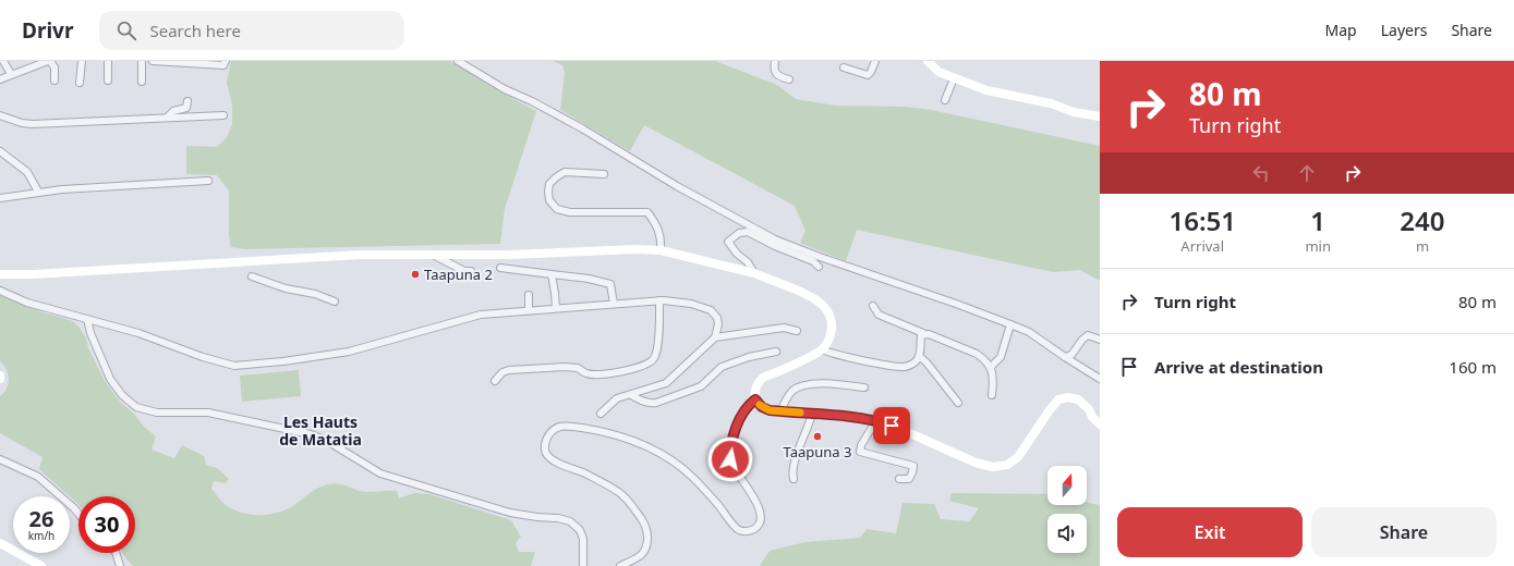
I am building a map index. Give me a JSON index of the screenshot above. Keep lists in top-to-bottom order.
{
  "districts": ["Les Hauts de Matatia"],
  "places": ["Taapuna 2", "Taapuna 3"],
  "north": "top",
  "page": {
    "header": "Drivr",
    "search": "Search here",
    "nav": ["Map", "Layers", "Share"],
    "turn": ["80 m", "Turn right"],
    "eta": [
      "16:51",
      "Arrival",
      "1",
      "min",
      "240",
      "m"
    ],
    "list": [
      {
        "name": "Turn right",
        "value": "80 m"
      },
      {
        "name": "Arrive at destination",
        "value": "160 m"
      }
    ],
    "speed": "26 km/h",
    "limit": "30",
    "buttons": ["Exit", "Share"]
  }
}
